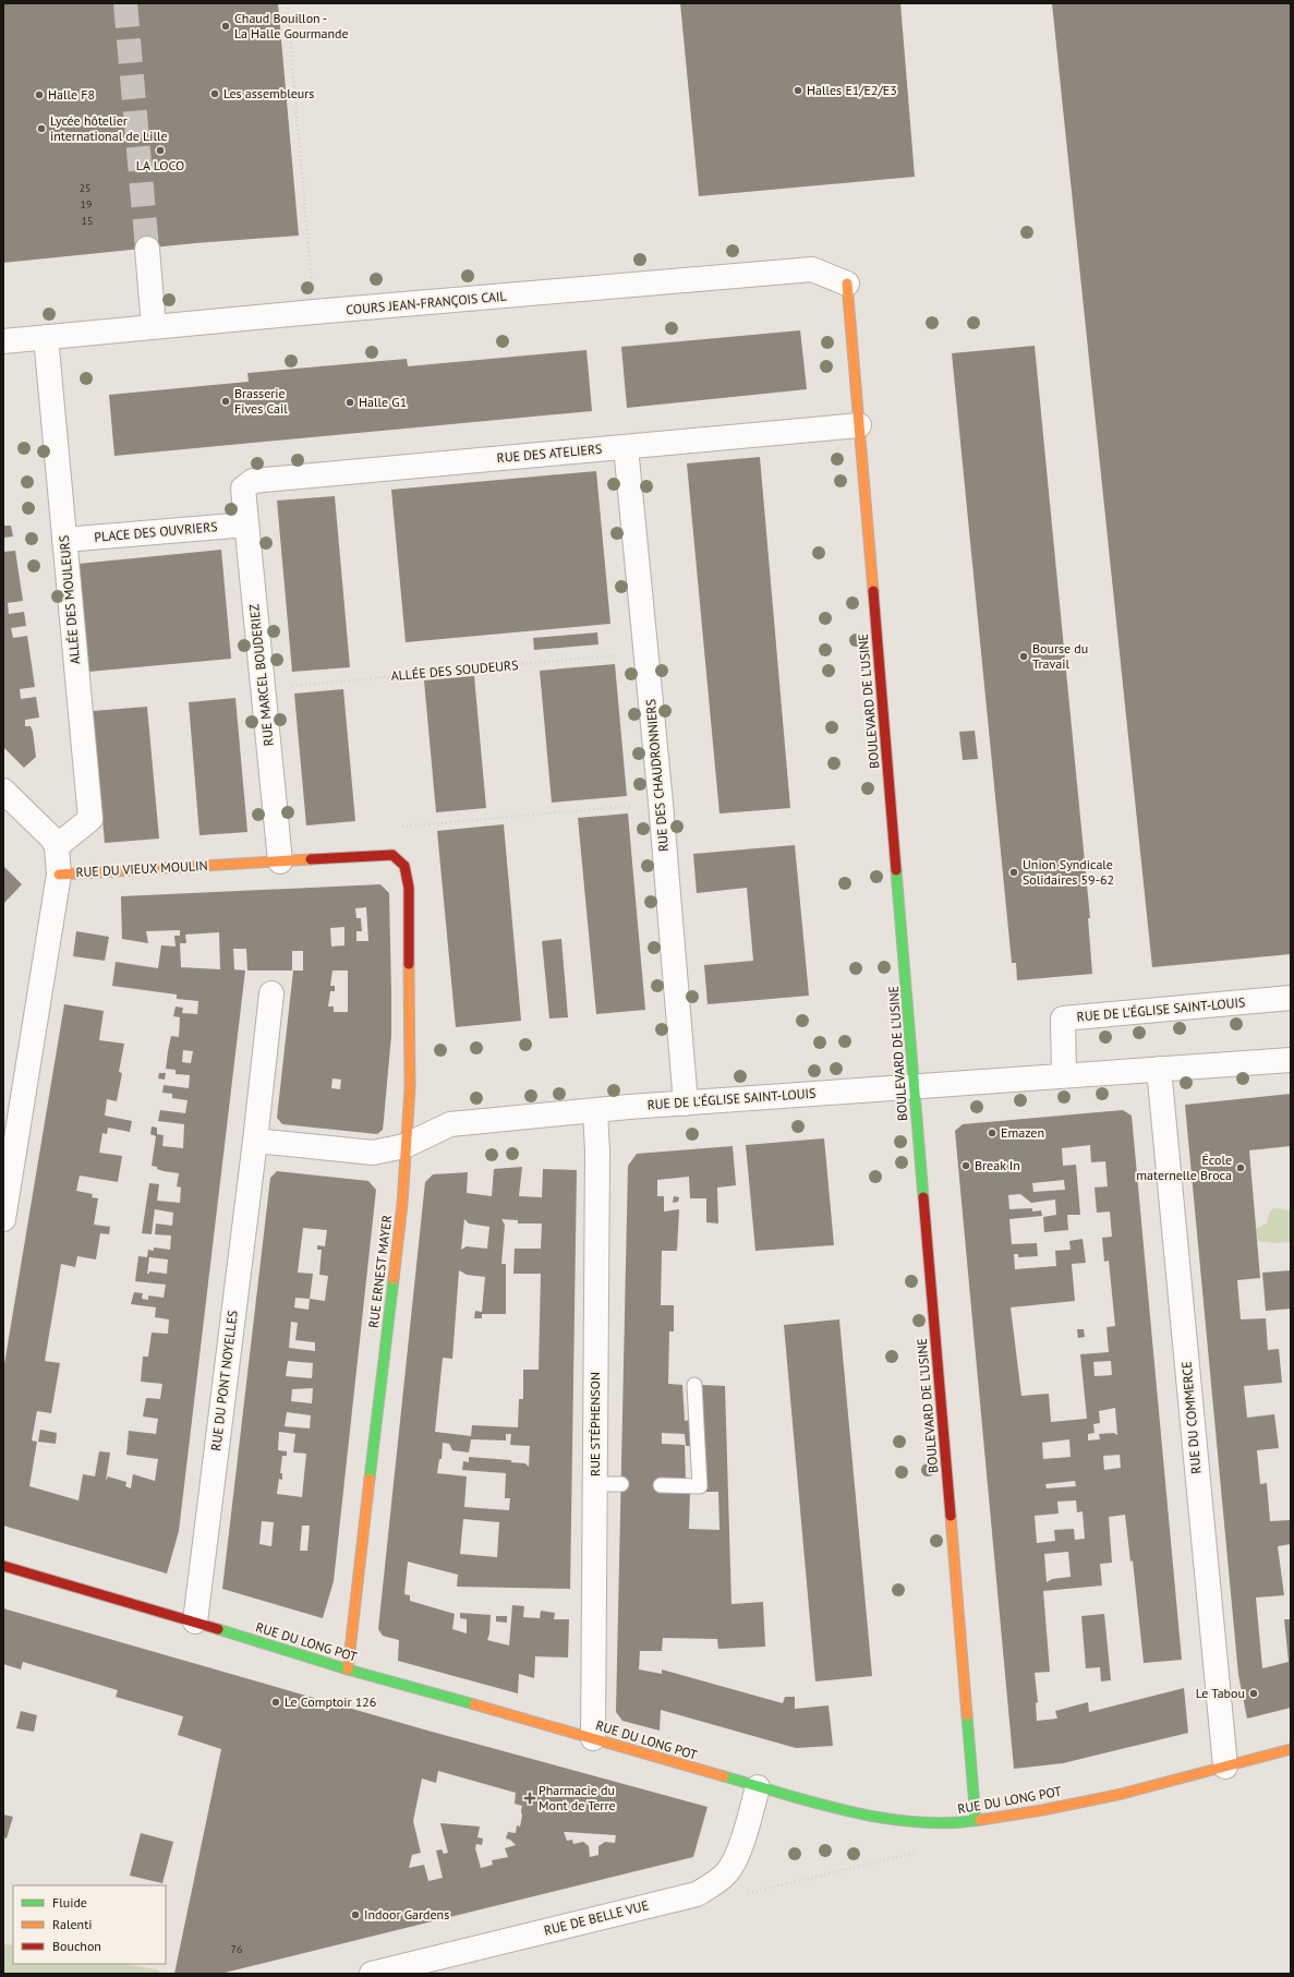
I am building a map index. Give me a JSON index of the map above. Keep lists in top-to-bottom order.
{
  "streets": {
    "street": [
      "COURS JEAN-FRANÇOIS CAIL",
      "RUE DES ATELIERS",
      "PLACE DES OUVRIERS",
      "ALLÉE DES MOULEURS",
      "RUE MARCEL BOUDERIEZ",
      "BOULEVARD DE L'USINE",
      "RUE DES CHAUDRONNIERS",
      "RUE DU VIEUX MOULIN",
      "RUE DE L'ÉGLISE SAINT-LOUIS",
      "RUE ERNEST MAYER",
      "RUE DU PONT NOYELLES",
      "RUE DU COMMERCE",
      "RUE STÉPHENSON",
      "RUE DU LONG POT",
      "RUE DE BELLE VUE"
    ],
    "path": ["ALLÉE DES SOUDEURS"]
  },
  "crossings": [
    ["COURS JEAN-FRANÇOIS CAIL", "ALLÉE DES MOULEURS"],
    ["COURS JEAN-FRANÇOIS CAIL", "BOULEVARD DE L'USINE"],
    ["RUE DES ATELIERS", "RUE MARCEL BOUDERIEZ"],
    ["RUE DES ATELIERS", "BOULEVARD DE L'USINE"],
    ["RUE DES ATELIERS", "RUE DES CHAUDRONNIERS"],
    ["PLACE DES OUVRIERS", "ALLÉE DES MOULEURS"],
    ["PLACE DES OUVRIERS", "RUE MARCEL BOUDERIEZ"],
    ["ALLÉE DES SOUDEURS", "RUE MARCEL BOUDERIEZ"],
    ["ALLÉE DES SOUDEURS", "RUE DES CHAUDRONNIERS"],
    ["RUE MARCEL BOUDERIEZ", "RUE DU VIEUX MOULIN"],
    ["BOULEVARD DE L'USINE", "RUE DE L'ÉGLISE SAINT-LOUIS"],
    ["BOULEVARD DE L'USINE", "RUE DU LONG POT"],
    ["RUE DES CHAUDRONNIERS", "RUE DE L'ÉGLISE SAINT-LOUIS"],
    ["RUE DU VIEUX MOULIN", "RUE ERNEST MAYER"],
    ["RUE DE L'ÉGLISE SAINT-LOUIS", "RUE ERNEST MAYER"],
    ["RUE DE L'ÉGLISE SAINT-LOUIS", "RUE DU COMMERCE"],
    ["RUE DE L'ÉGLISE SAINT-LOUIS", "RUE STÉPHENSON"],
    ["RUE ERNEST MAYER", "RUE DU LONG POT"],
    ["RUE DU PONT NOYELLES", "RUE DU LONG POT"],
    ["RUE DU COMMERCE", "RUE DU LONG POT"],
    ["RUE STÉPHENSON", "RUE DU LONG POT"],
    ["RUE DU LONG POT", "RUE DE BELLE VUE"]
  ],
  "places": {
    "other": [
      "Chaud Bouillon - La Halle Gourmande",
      "Halles E1/E2/E3",
      "Les assembleurs",
      "Halle F8",
      "Lycée hôtelier international de Lille",
      "LA LOCO",
      "Brasserie Fives Cail",
      "Halle G1",
      "Bourse du Travail",
      "Union Syndicale Solidaires 59-62",
      "Emazen",
      "Break In",
      "École maternelle Broca",
      "Le Tabou",
      "Le Comptoir 126",
      "Indoor Gardens"
    ],
    "health": ["Pharmacie du Mont de Terre"]
  },
  "house_numbers": [
    "25",
    "19",
    "15",
    "76"
  ],
  "legend": ["Fluide", "Ralenti", "Bouchon"]
}
